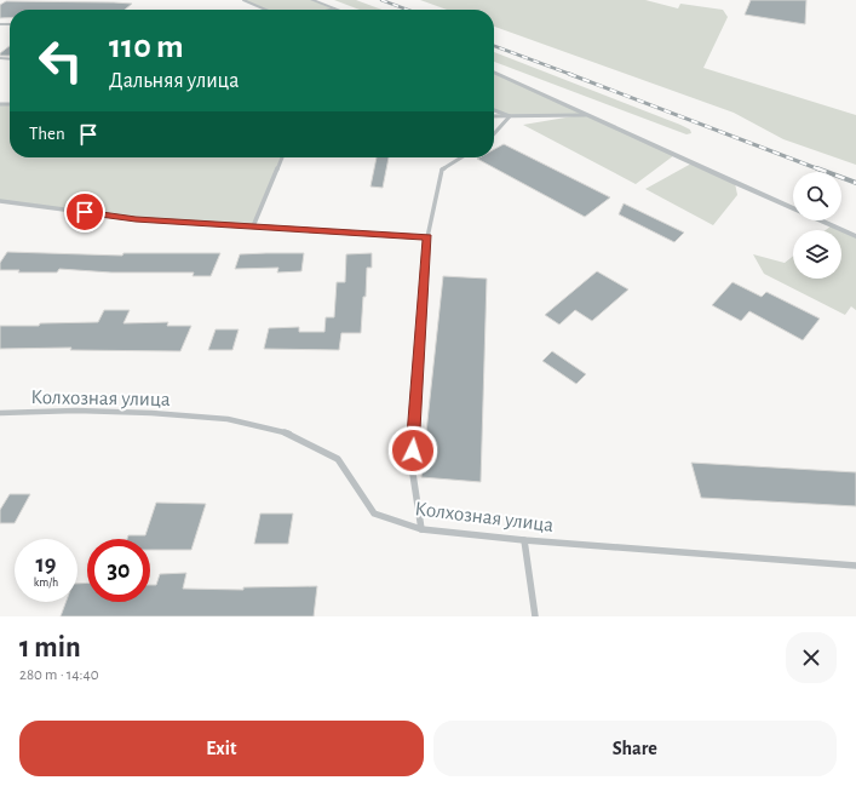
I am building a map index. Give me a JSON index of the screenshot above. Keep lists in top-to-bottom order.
{
  "streets": {
    "street": ["Колхозная улица"]
  },
  "page": {
    "turn": ["110 m", "Дальняя улица"],
    "then": "Then",
    "speed": "19 km/h",
    "limit": "30",
    "heading": ["1 min", "280 m · 14:40"],
    "buttons": ["Exit", "Share"]
  }
}
